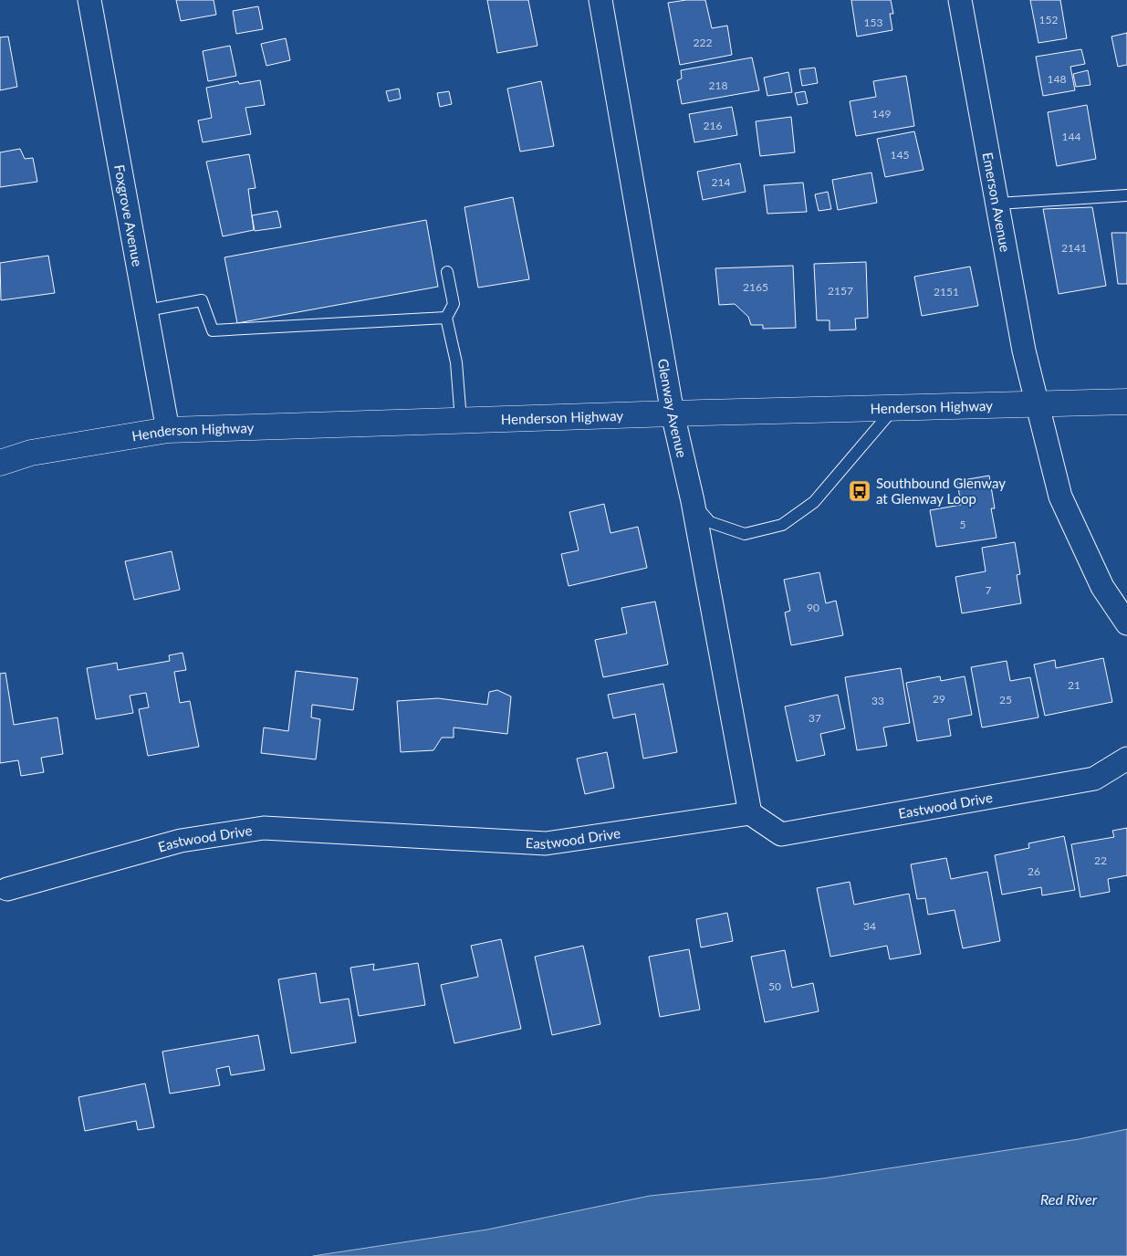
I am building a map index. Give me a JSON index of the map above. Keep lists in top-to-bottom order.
{
  "streets": {
    "main road": ["Henderson Highway"],
    "street": [
      "Emerson Avenue",
      "Foxgrove Avenue",
      "Glenway Avenue",
      "Eastwood Drive"
    ]
  },
  "crossings": [
    ["Emerson Avenue", "Henderson Highway"],
    ["Foxgrove Avenue", "Henderson Highway"],
    ["Glenway Avenue", "Henderson Highway"],
    ["Glenway Avenue", "Eastwood Drive"]
  ],
  "water": ["Red River"],
  "places": {
    "bus stop": ["Southbound Glenway at Glenway Loop"]
  },
  "house_numbers": [
    "152",
    "153",
    "222",
    "148",
    "218",
    "149",
    "216",
    "144",
    "145",
    "214",
    "2141",
    "2165",
    "2157",
    "2151",
    "5",
    "7",
    "90",
    "21",
    "29",
    "25",
    "33",
    "37",
    "22",
    "26",
    "34",
    "50"
  ]
}
